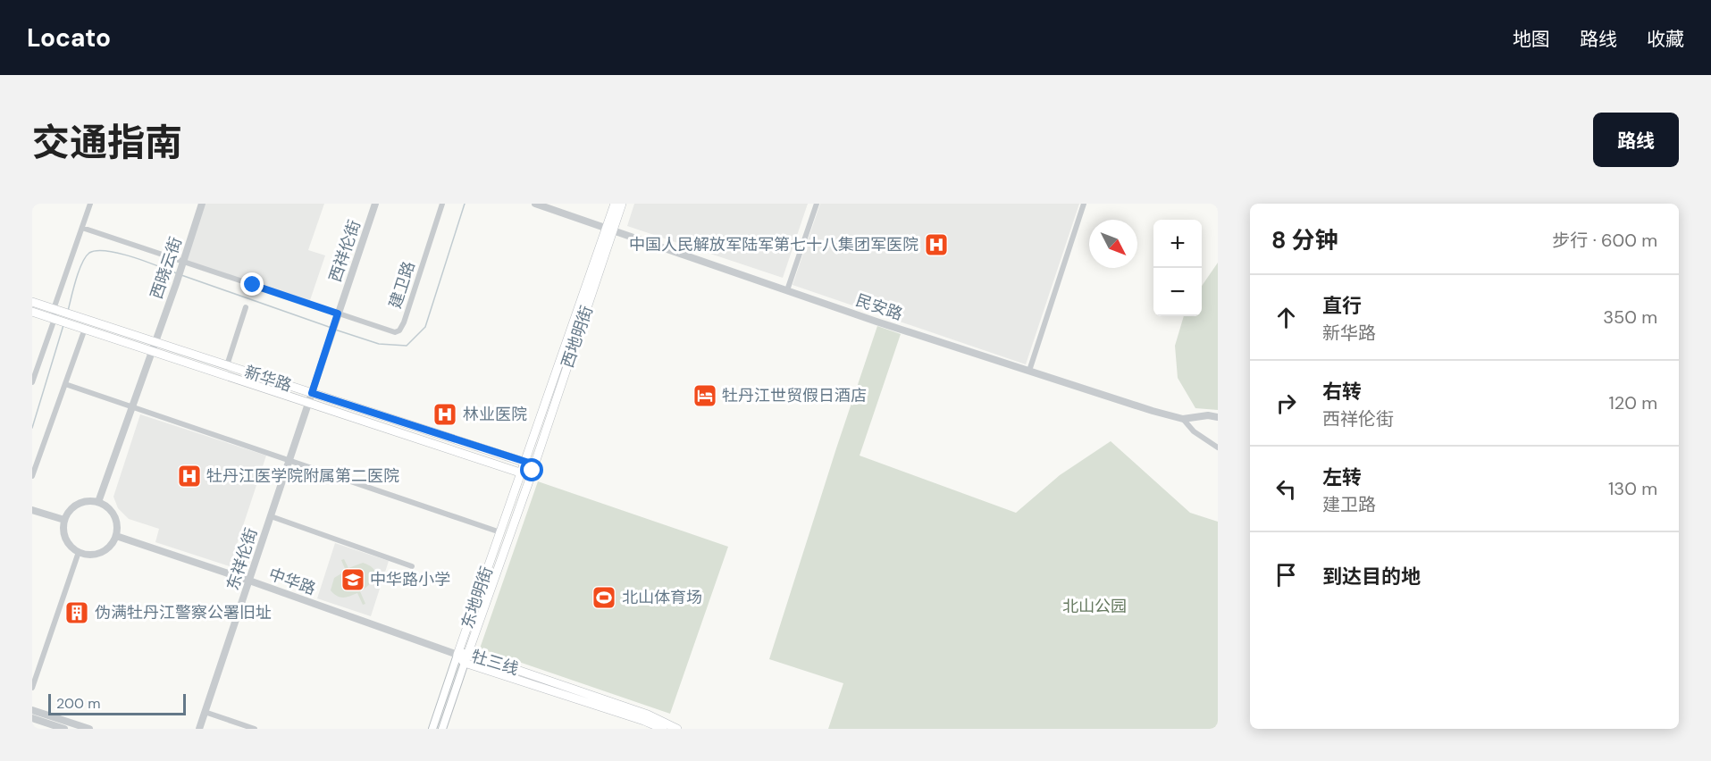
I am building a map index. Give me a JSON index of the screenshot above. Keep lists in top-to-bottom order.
{
  "streets": {
    "main road": [
      "西地明街",
      "新华路",
      "东地明街",
      "牡三线"
    ],
    "street": [
      "西祥伦街",
      "西晓云街",
      "建卫路",
      "民安路",
      "东祥伦街",
      "中华路"
    ]
  },
  "crossings": [
    ["西祥伦街", "建卫路"],
    ["西祥伦街", "新华路"],
    ["西祥伦街", "东祥伦街"],
    ["西晓云街", "建卫路"],
    ["西晓云街", "新华路"],
    ["西晓云街", "中华路"],
    ["民安路", "西地明街"],
    ["西地明街", "新华路"],
    ["西地明街", "东地明街"],
    ["新华路", "东祥伦街"],
    ["新华路", "东地明街"],
    ["东祥伦街", "中华路"],
    ["中华路", "东地明街"],
    ["中华路", "牡三线"],
    ["东地明街", "牡三线"]
  ],
  "parks": ["北山公园"],
  "places": {
    "hospital": ["中国人民解放军陆军第七十八集团军医院", "林业医院", "牡丹江医学院附属第二医院"],
    "hotel": ["牡丹江世贸假日酒店"],
    "school or university": ["中华路小学"],
    "sports": ["北山体育场"],
    "building": ["伪满牡丹江警察公署旧址"]
  },
  "scale_bar": "200 m",
  "north": "bottom right",
  "page": {
    "header": "Locato",
    "nav": ["地图", "路线", "收藏"],
    "title": "交通指南",
    "buttons": "路线",
    "heading": ["8 分钟", "步行 · 600 m"],
    "map_buttons": ["+", "−"],
    "list": [
      ["直行", "新华路", "350 m"],
      ["右转", "西祥伦街", "120 m"],
      ["左转", "建卫路", "130 m"],
      "到达目的地"
    ],
    "scale": "200 m"
  }
}
